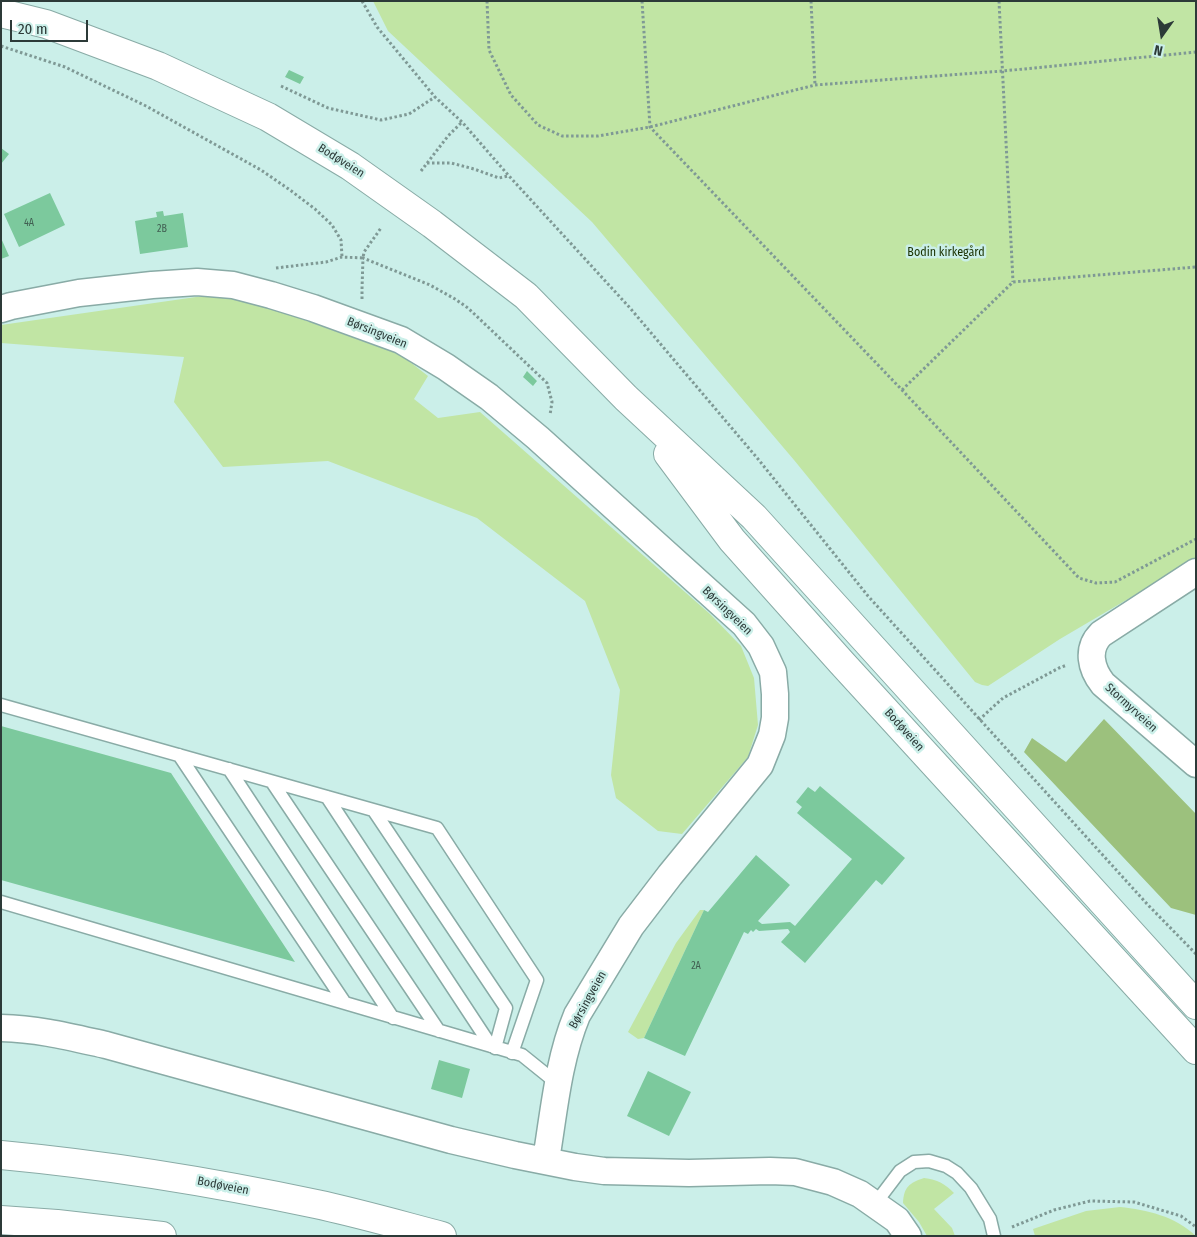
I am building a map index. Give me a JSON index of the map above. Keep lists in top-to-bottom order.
{
  "streets": {
    "main road": ["Bodøveien"],
    "street": ["Børsingveien", "Stormyrveien"]
  },
  "parks": ["Bodin kirkegård"],
  "house_numbers": ["4A", "2B", "2A"],
  "scale_bar": "20 m",
  "north": "bottom"
}
